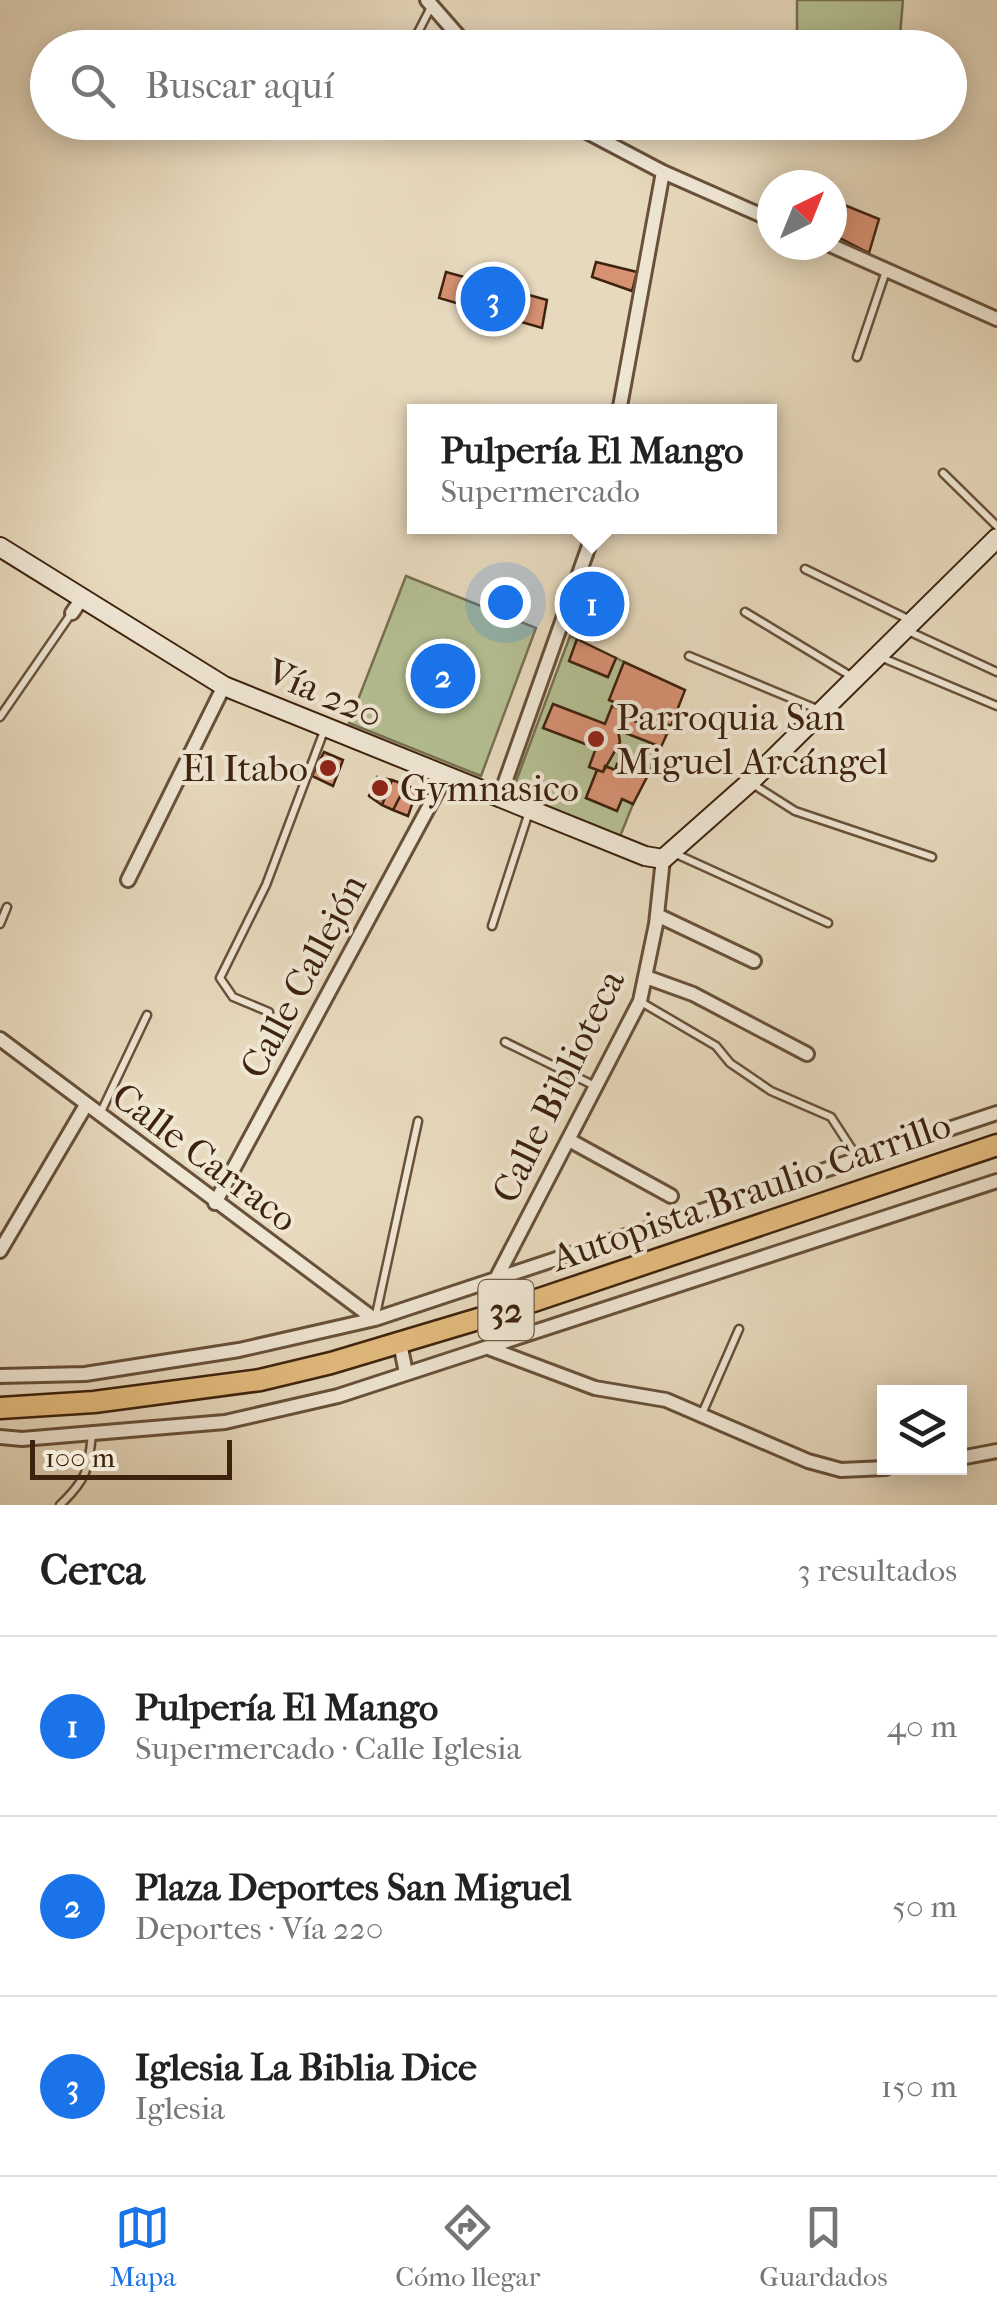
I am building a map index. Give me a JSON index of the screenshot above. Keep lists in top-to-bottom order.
{
  "streets": {
    "highway": ["Autopista Braulio Carrillo", "32"],
    "main road": ["Vía 220"],
    "street": ["Calle Callejón", "Calle Biblioteca", "Calle Carraco"]
  },
  "crossings": [
    ["Vía 220", "Calle Callejón"],
    ["Vía 220", "Calle Biblioteca"],
    ["Calle Callejón", "Calle Carraco"]
  ],
  "places": ["Parroquia San Miguel Arcángel", "El Itabo", "Gymnasico"],
  "scale_bar": "100 m",
  "north": "top right",
  "page": {
    "search": "Buscar aquí",
    "pins": ["3", "1", "2"],
    "popup": ["Pulpería El Mango", "Supermercado"],
    "scale": "100 m",
    "heading": ["Cerca", "3 resultados"],
    "list": [
      {
        "mark": "1",
        "name": "Pulpería El Mango",
        "note": "Supermercado · Calle Iglesia",
        "value": "40 m"
      },
      {
        "mark": "2",
        "name": "Plaza Deportes San Miguel",
        "note": "Deportes · Vía 220",
        "value": "50 m"
      },
      {
        "mark": "3",
        "name": "Iglesia La Biblia Dice",
        "note": "Iglesia",
        "value": "150 m"
      }
    ],
    "nav": ["Mapa", "Cómo llegar", "Guardados"]
  }
}
